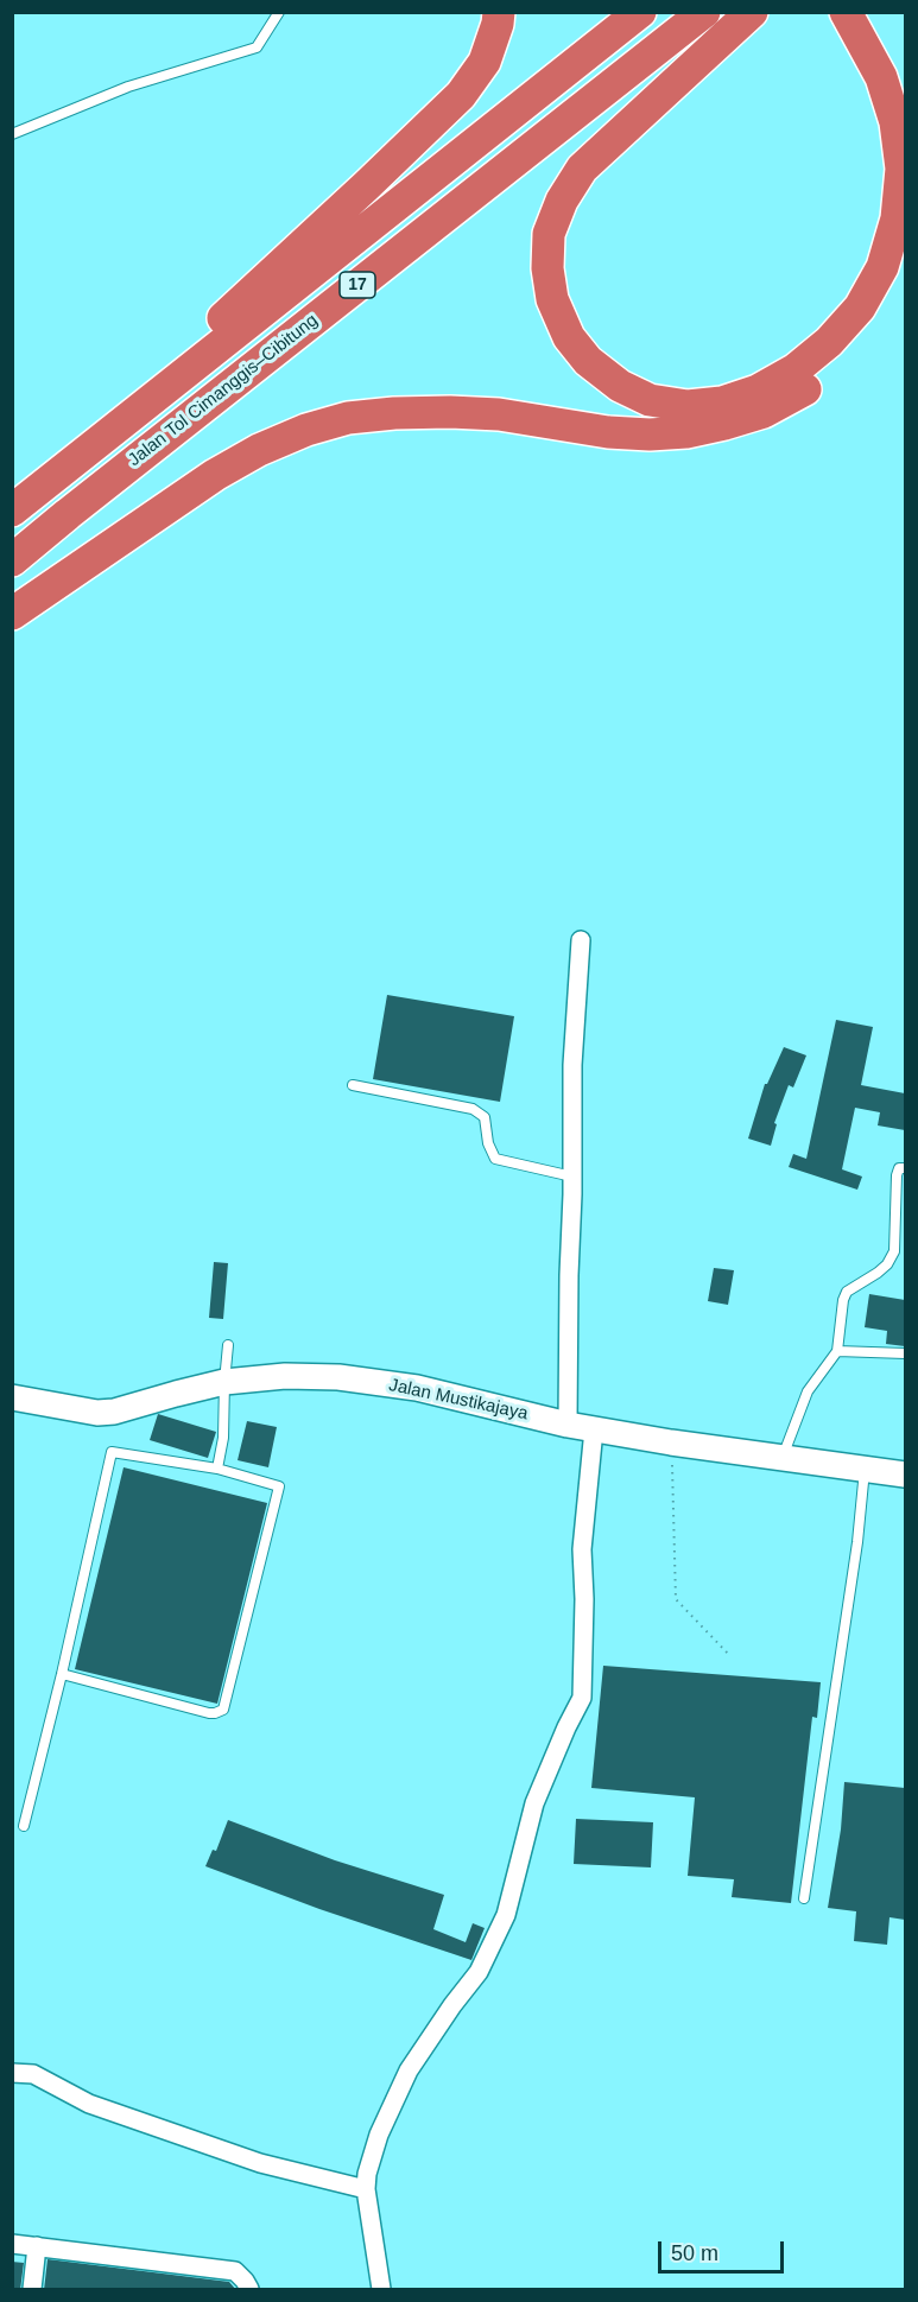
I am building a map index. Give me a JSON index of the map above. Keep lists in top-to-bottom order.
{
  "streets": {
    "highway": ["17", "Jalan Tol Cimanggis–Cibitung"],
    "street": ["Jalan Mustikajaya"]
  },
  "scale_bar": "50 m"
}
